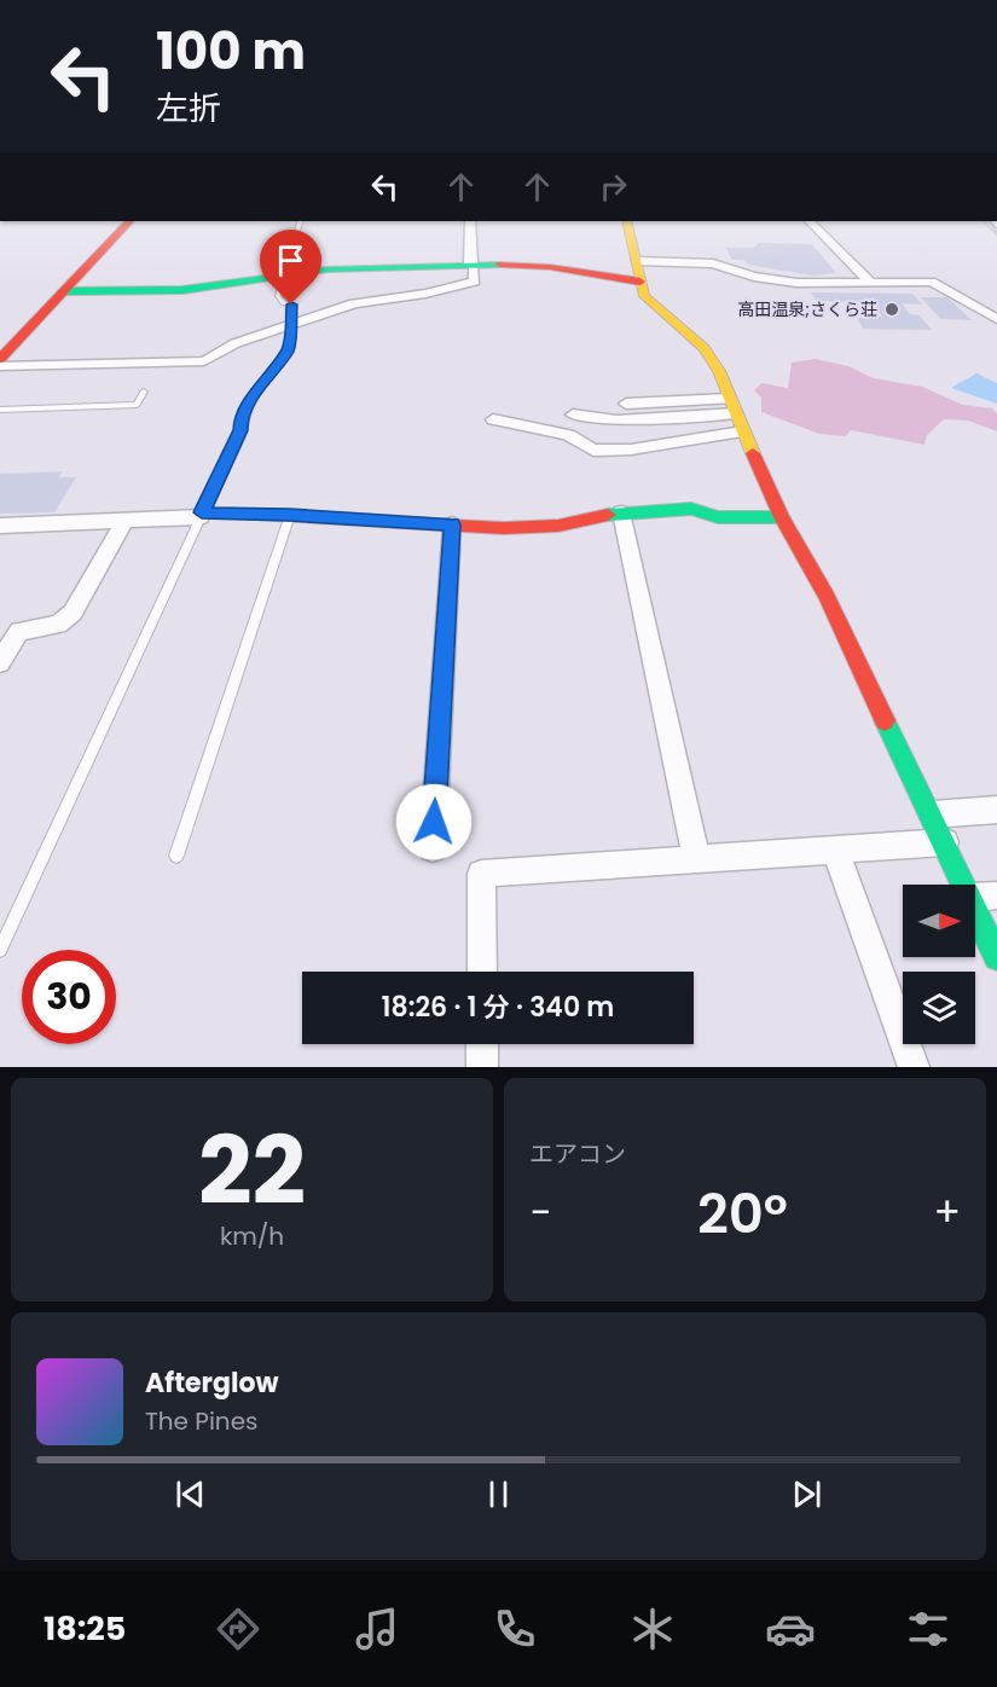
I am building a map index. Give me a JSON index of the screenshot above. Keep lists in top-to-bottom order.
{
  "places": ["高田温泉;さくら荘"],
  "north": "right",
  "page": {
    "turn": ["100 m", "左折"],
    "limit": "30",
    "trip": "18:26 · 1 分 · 340 m",
    "tile": [
      ["22", "km/h"],
      "エアコン"
    ],
    "heat": ["−", "20°", "+"],
    "song": ["Afterglow", "The Pines"],
    "tabs": "18:25"
  }
}
